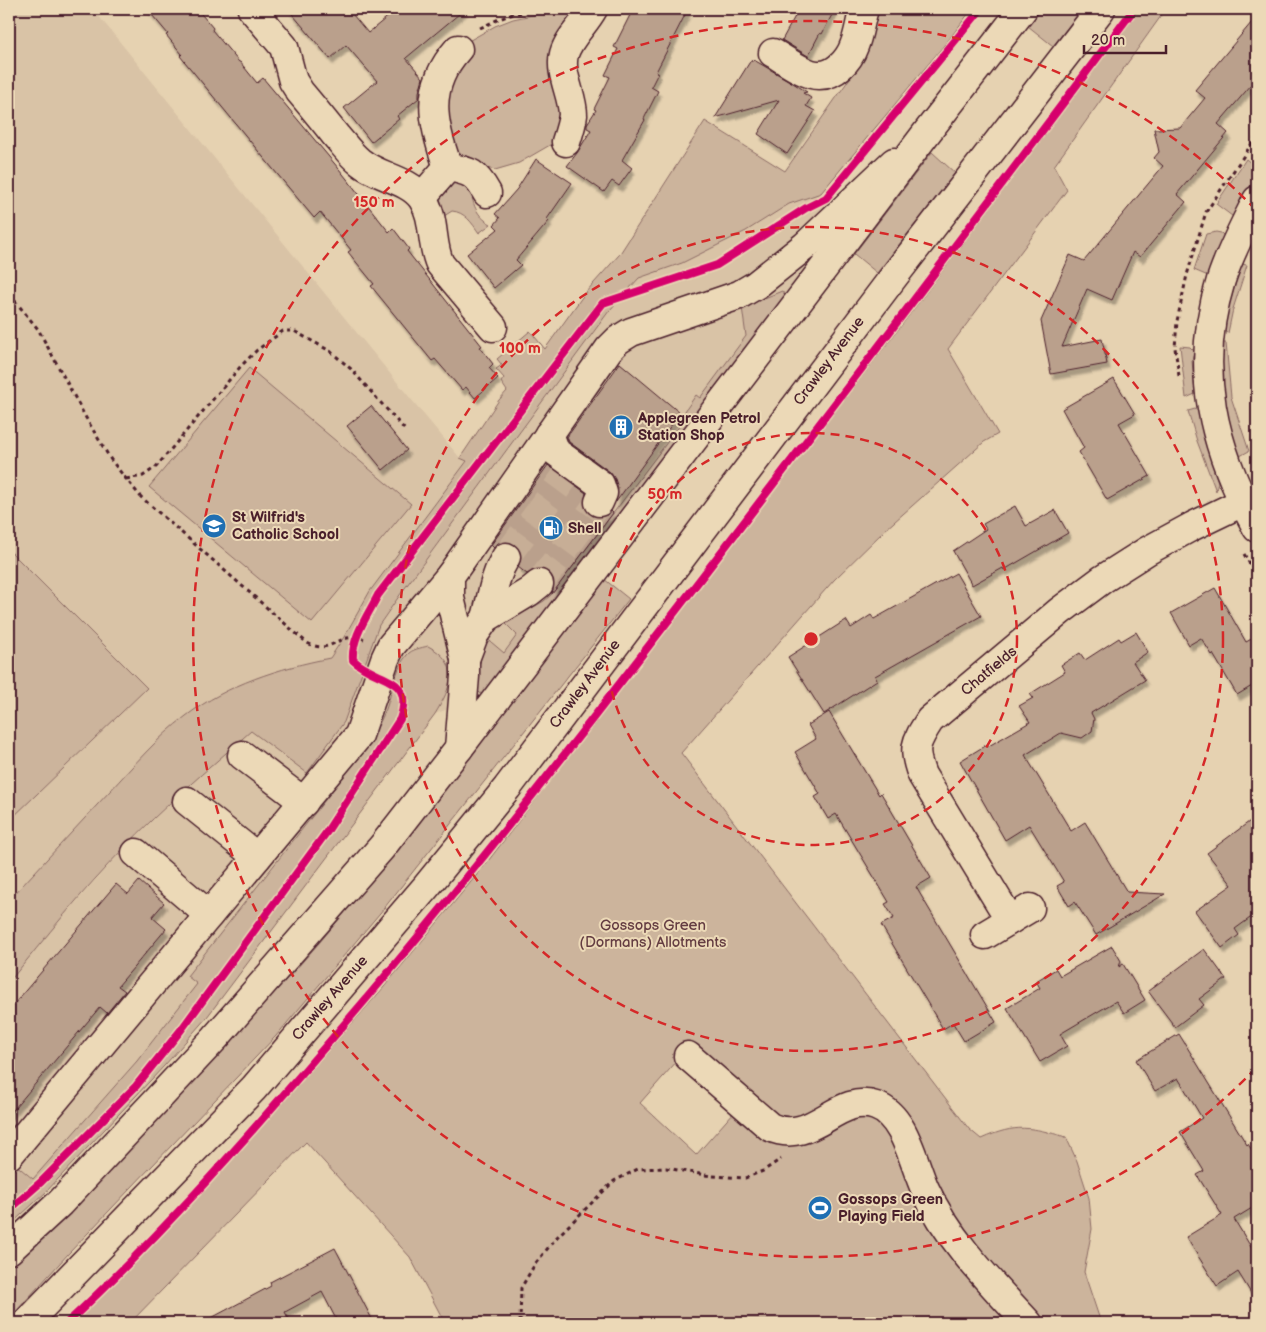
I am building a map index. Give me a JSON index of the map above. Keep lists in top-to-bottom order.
{
  "streets": {
    "main road": ["Crawley Avenue", "Chatfields"]
  },
  "parks": ["Gossops Green (Dormans) Allotments"],
  "places": {
    "building": ["Applegreen Petrol Station Shop"],
    "school or university": ["St Wilfrid's Catholic School"],
    "fuel station": ["Shell"],
    "sports": ["Gossops Green Playing Field"]
  },
  "scale_bar": "20 m",
  "rings": ["150 m", "100 m", "50 m"]
}
